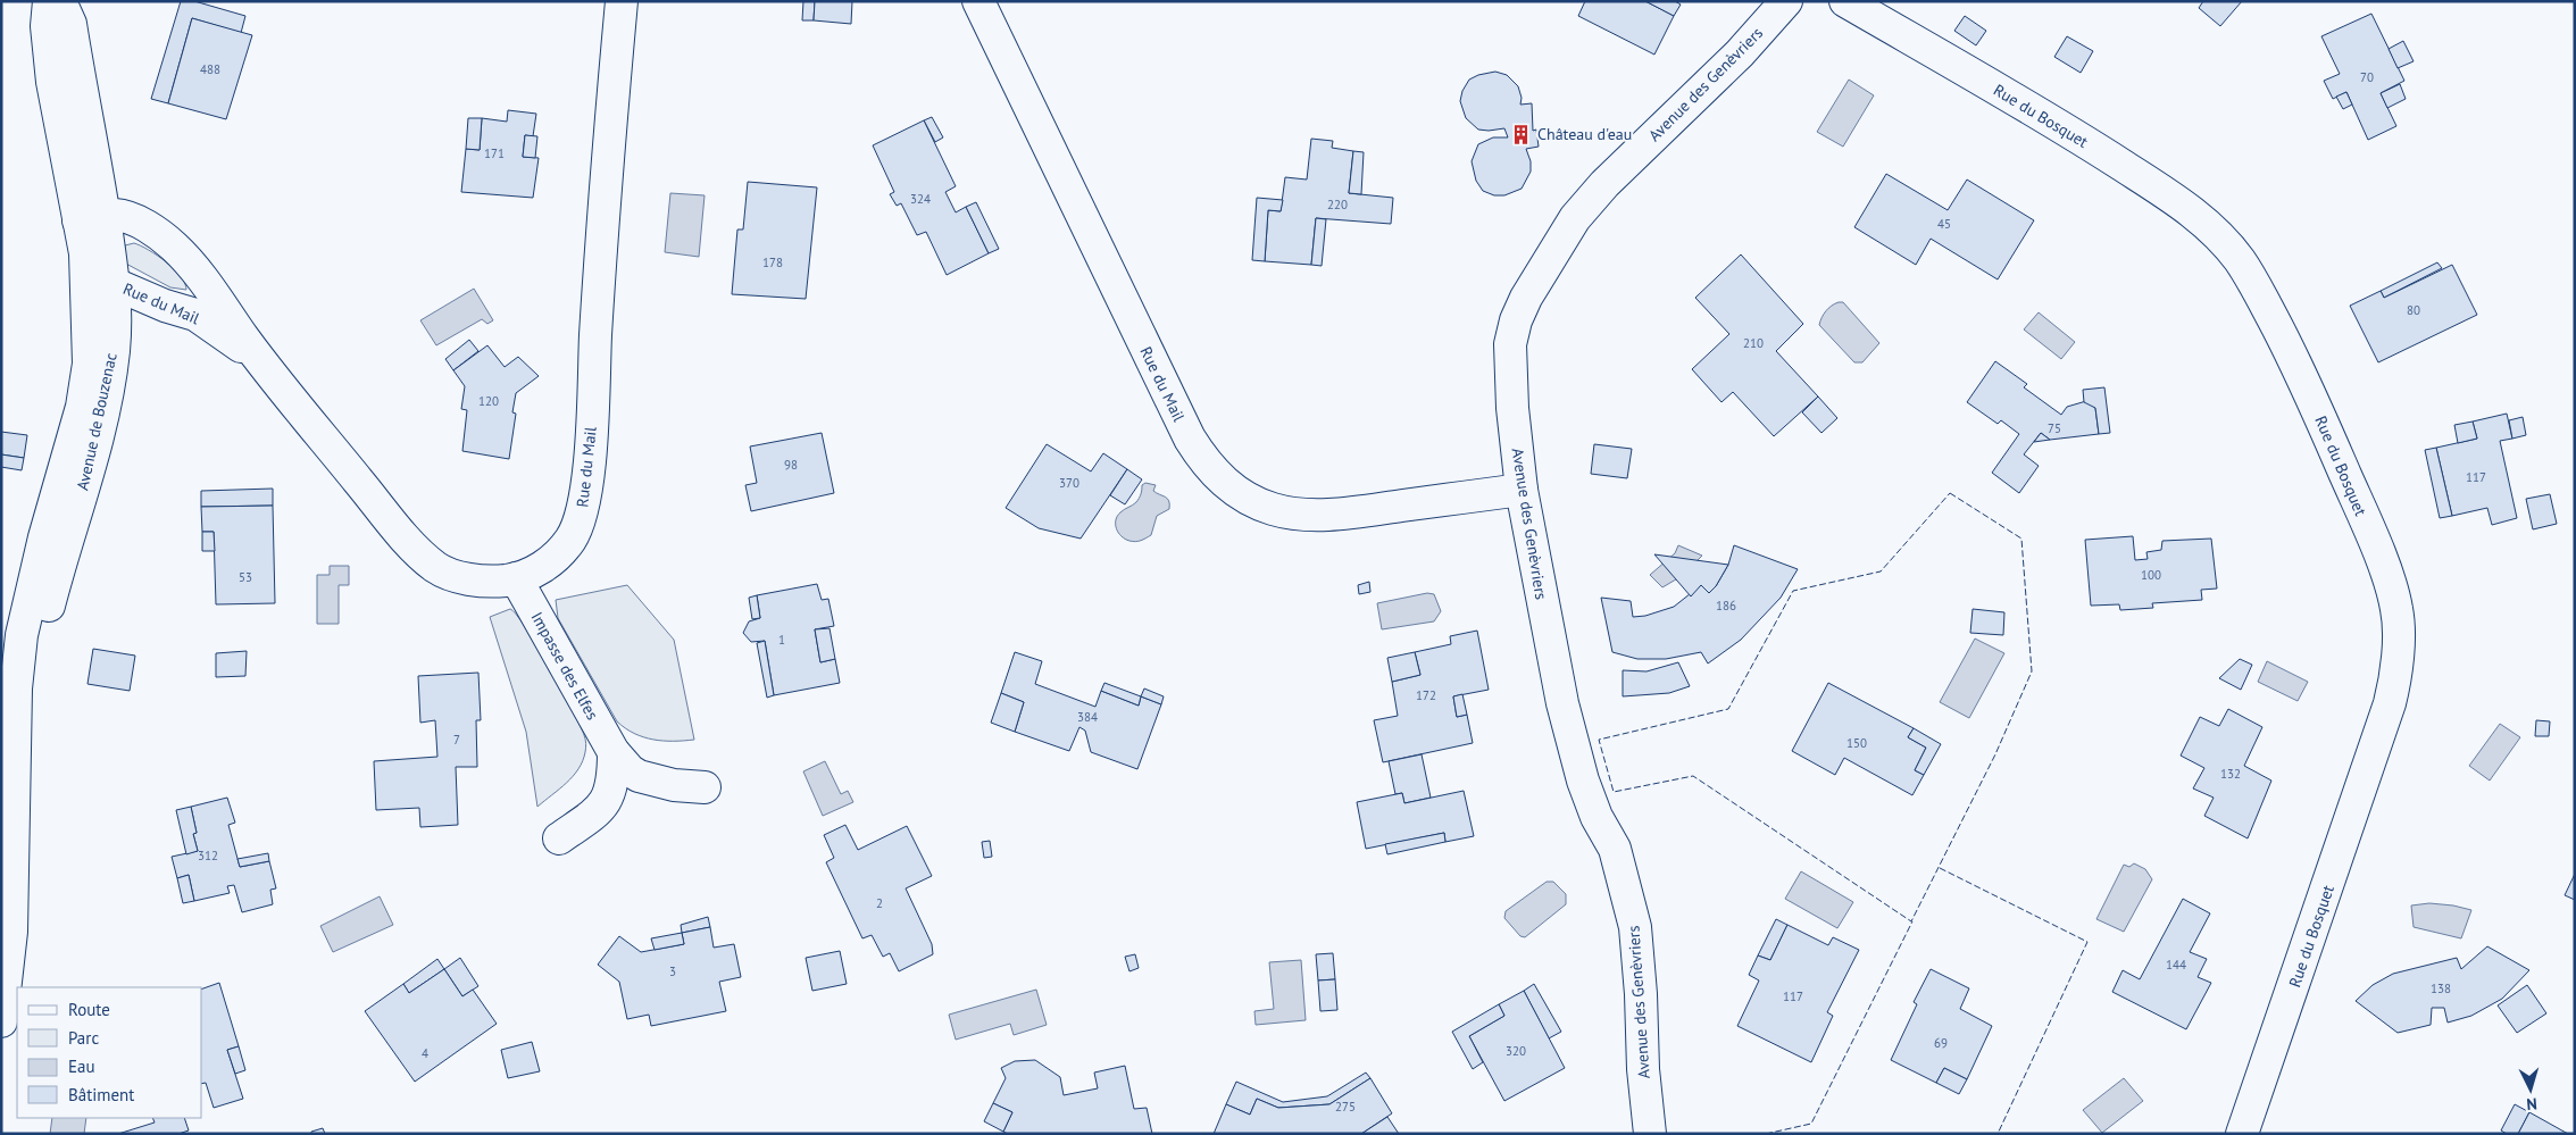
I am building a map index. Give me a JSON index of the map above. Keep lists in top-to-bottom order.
{
  "streets": {
    "street": [
      "Avenue des Genèvriers",
      "Rue du Bosquet",
      "Rue du Mail",
      "Avenue de Bouzenac",
      "Impasse des Elfes"
    ]
  },
  "crossings": [
    ["Avenue des Genèvriers", "Rue du Mail"],
    ["Rue du Mail", "Avenue de Bouzenac"],
    ["Rue du Mail", "Impasse des Elfes"]
  ],
  "places": {
    "building": ["Château d'eau"]
  },
  "house_numbers": [
    "488",
    "70",
    "171",
    "324",
    "220",
    "45",
    "178",
    "80",
    "210",
    "120",
    "75",
    "98",
    "117",
    "370",
    "100",
    "53",
    "186",
    "1",
    "172",
    "384",
    "7",
    "150",
    "132",
    "312",
    "2",
    "144",
    "3",
    "138",
    "117",
    "69",
    "320",
    "4",
    "275"
  ],
  "legend": [
    "Route",
    "Parc",
    "Eau",
    "Bâtiment"
  ],
  "north": "bottom"
}
